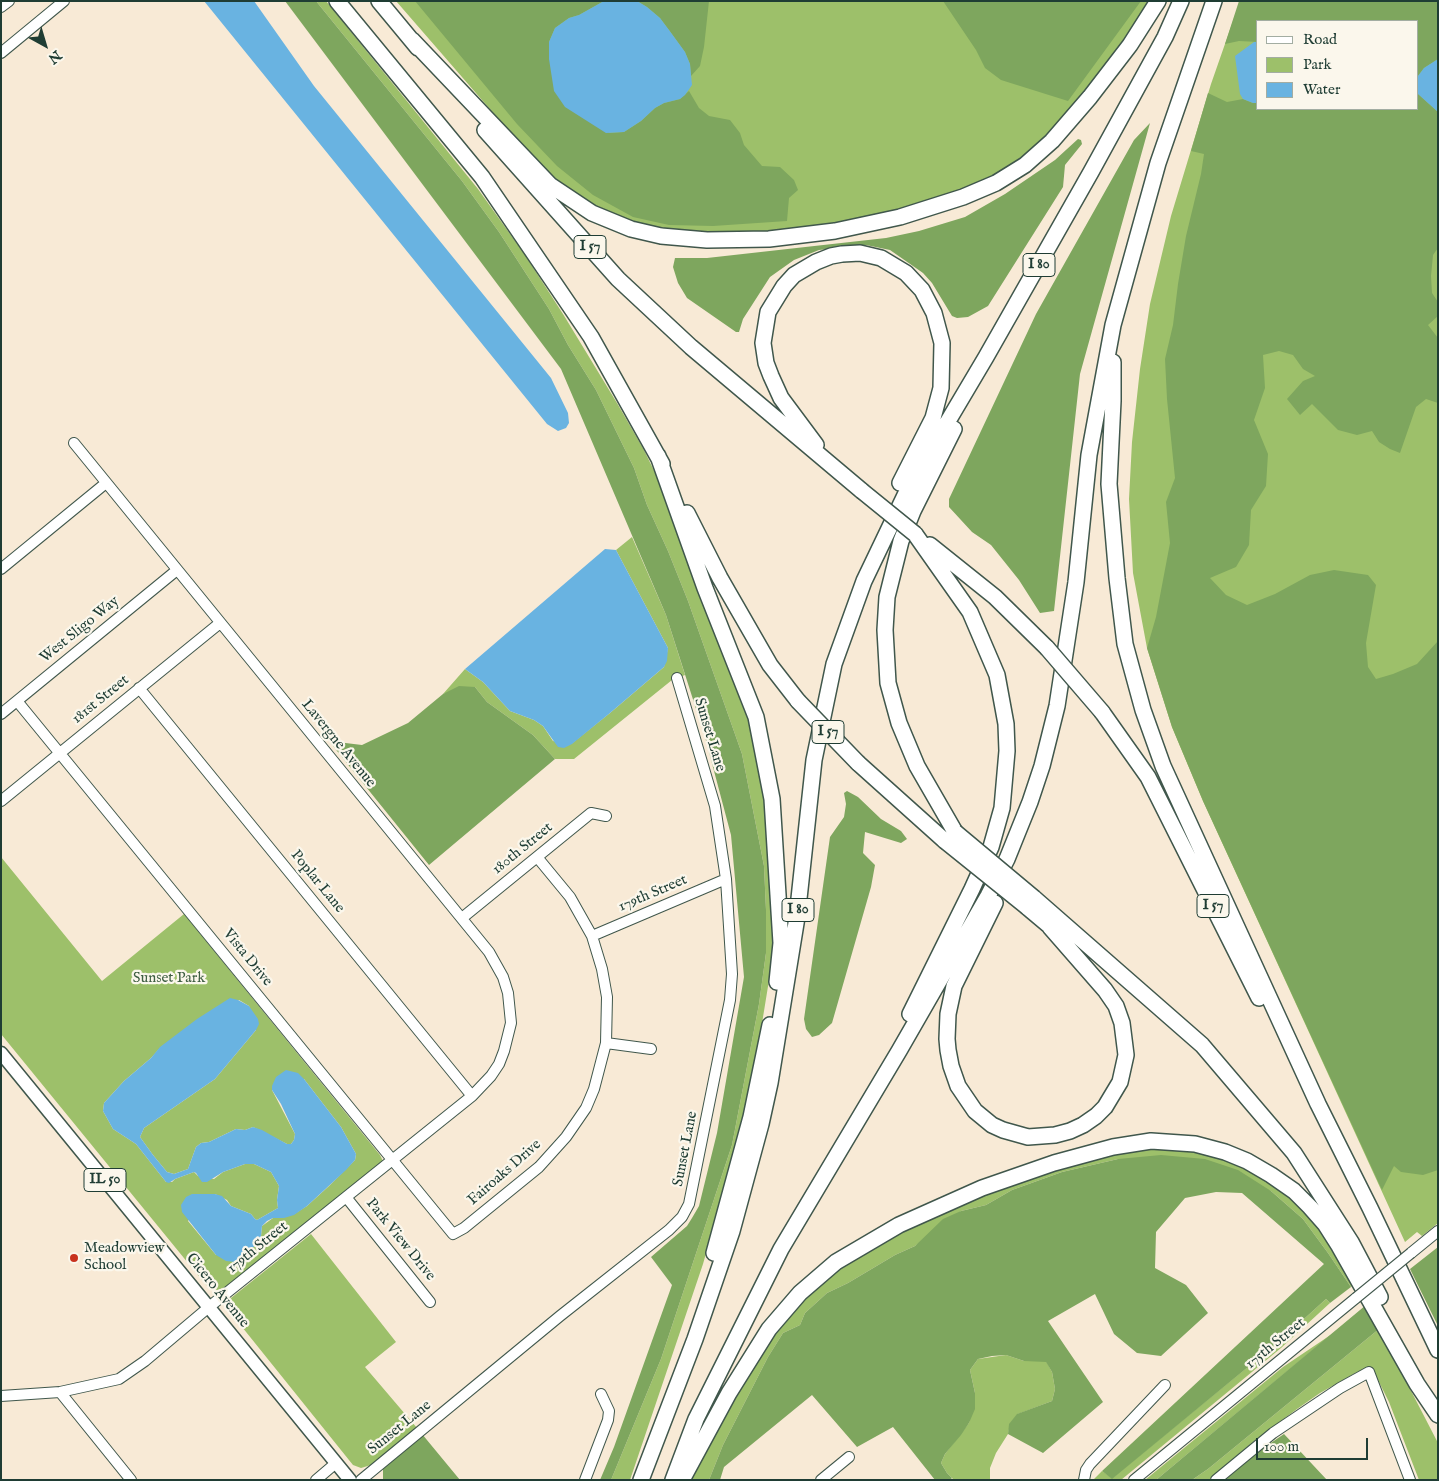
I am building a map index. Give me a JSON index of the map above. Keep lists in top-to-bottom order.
{
  "streets": {
    "highway": ["I 57", "I 80"],
    "main road": ["IL 50", "Cicero Avenue"],
    "street": [
      "West Sligo Way",
      "181st Street",
      "Sunset Lane",
      "Lavergne Avenue",
      "180th Street",
      "Poplar Lane",
      "179th Street",
      "Vista Drive",
      "Fairoaks Drive",
      "Park View Drive",
      "175th Street"
    ]
  },
  "crossings": [
    ["West Sligo Way", "Lavergne Avenue"],
    ["West Sligo Way", "Vista Drive"],
    ["181st Street", "Lavergne Avenue"],
    ["181st Street", "Poplar Lane"],
    ["181st Street", "Vista Drive"],
    ["Sunset Lane", "179th Street"],
    ["Lavergne Avenue", "180th Street"],
    ["Lavergne Avenue", "179th Street"],
    ["180th Street", "Fairoaks Drive"],
    ["Poplar Lane", "179th Street"],
    ["179th Street", "Vista Drive"],
    ["179th Street", "Fairoaks Drive"],
    ["179th Street", "Park View Drive"],
    ["179th Street", "Cicero Avenue"],
    ["Vista Drive", "Fairoaks Drive"]
  ],
  "parks": ["Sunset Park"],
  "places": ["Meadowview School"],
  "legend": ["Road", "Park", "Water"],
  "scale_bar": "100 m",
  "north": "bottom right"
}
